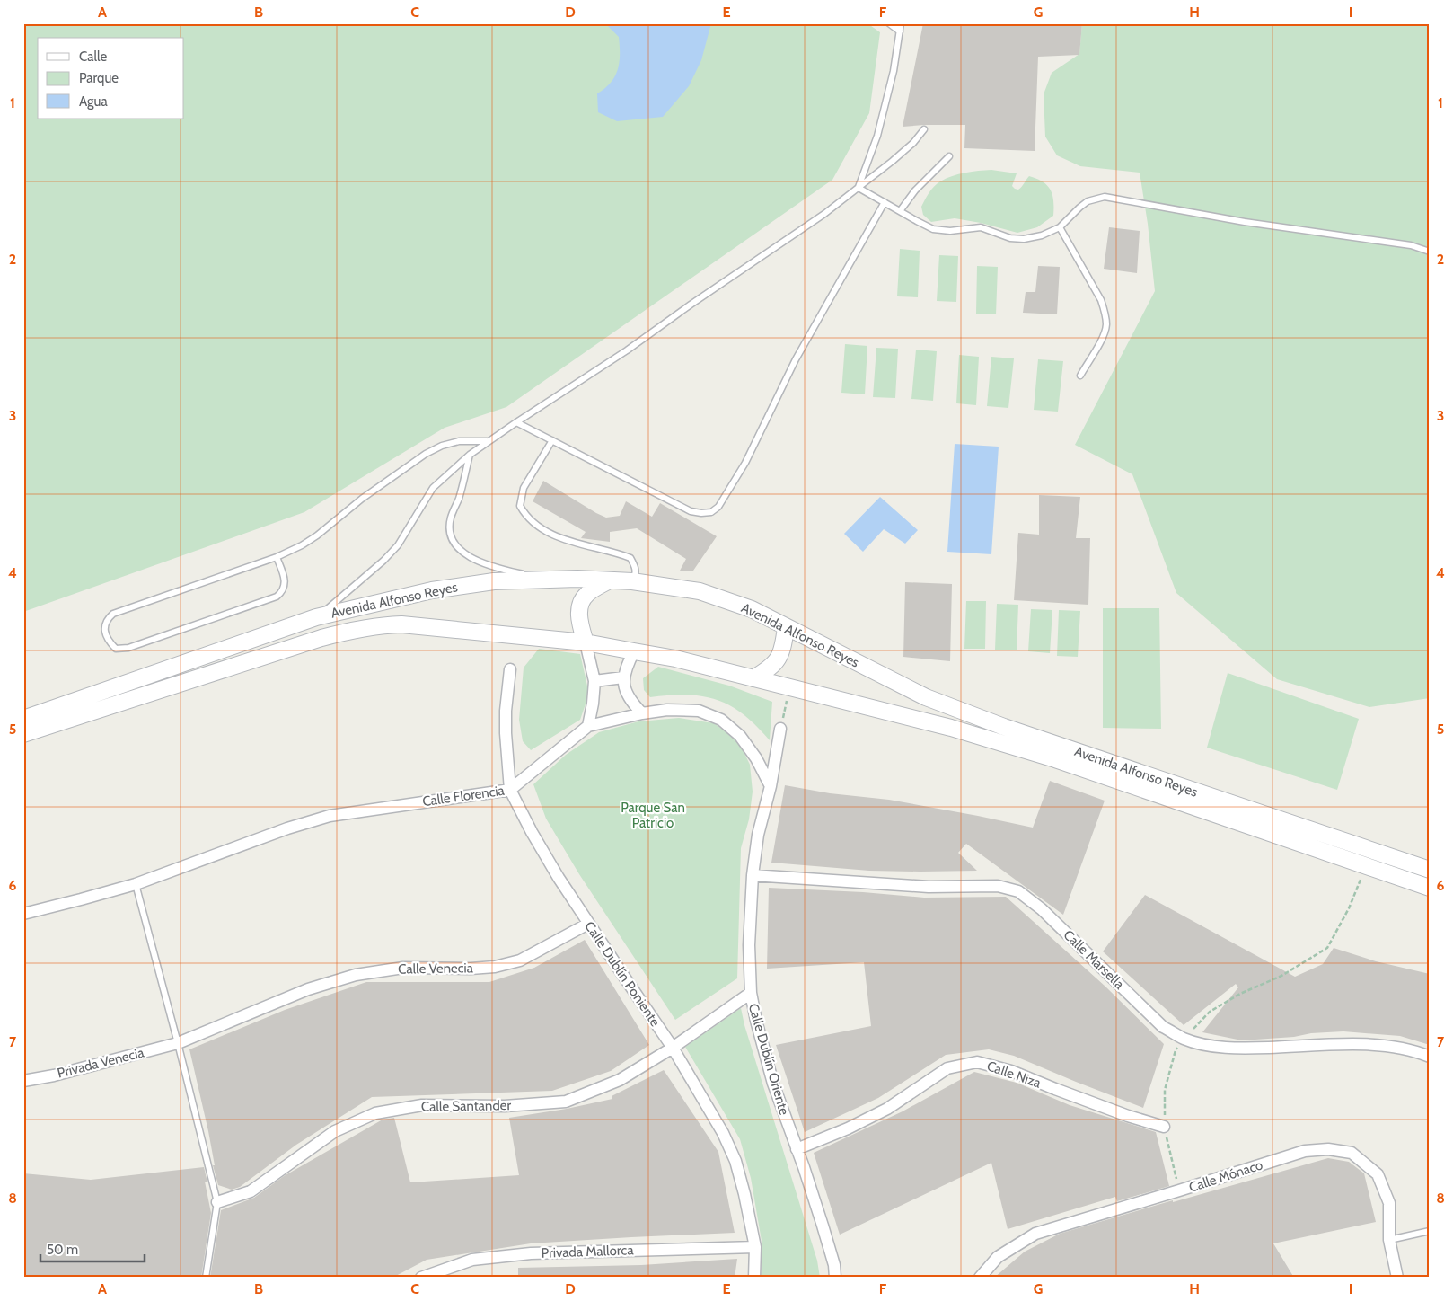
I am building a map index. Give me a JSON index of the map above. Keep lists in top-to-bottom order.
{
  "streets": {
    "main road": ["Avenida Alfonso Reyes"],
    "street": [
      "Calle Florencia",
      "Calle Marsella",
      "Calle Venecia",
      "Calle Dublín Poniente",
      "Calle Dublín Oriente",
      "Privada Venecia",
      "Calle Niza",
      "Calle Santander",
      "Calle Mónaco",
      "Privada Mallorca"
    ]
  },
  "crossings": [
    ["Calle Florencia", "Calle Dublín Poniente"],
    ["Calle Florencia", "Calle Dublín Oriente"],
    ["Calle Marsella", "Calle Dublín Oriente"],
    ["Calle Venecia", "Calle Dublín Poniente"],
    ["Calle Venecia", "Privada Venecia"],
    ["Calle Dublín Poniente", "Calle Santander"],
    ["Calle Dublín Poniente", "Privada Mallorca"],
    ["Calle Dublín Oriente", "Calle Niza"],
    ["Calle Dublín Oriente", "Calle Santander"]
  ],
  "parks": ["Parque San Patricio"],
  "legend": ["Calle", "Parque", "Agua"],
  "scale_bar": "50 m",
  "grid": {
    "columns": [
      "A",
      "B",
      "C",
      "D",
      "E",
      "F",
      "G",
      "H",
      "I"
    ],
    "rows": [
      "1",
      "2",
      "3",
      "4",
      "5",
      "6",
      "7",
      "8"
    ]
  }
}
